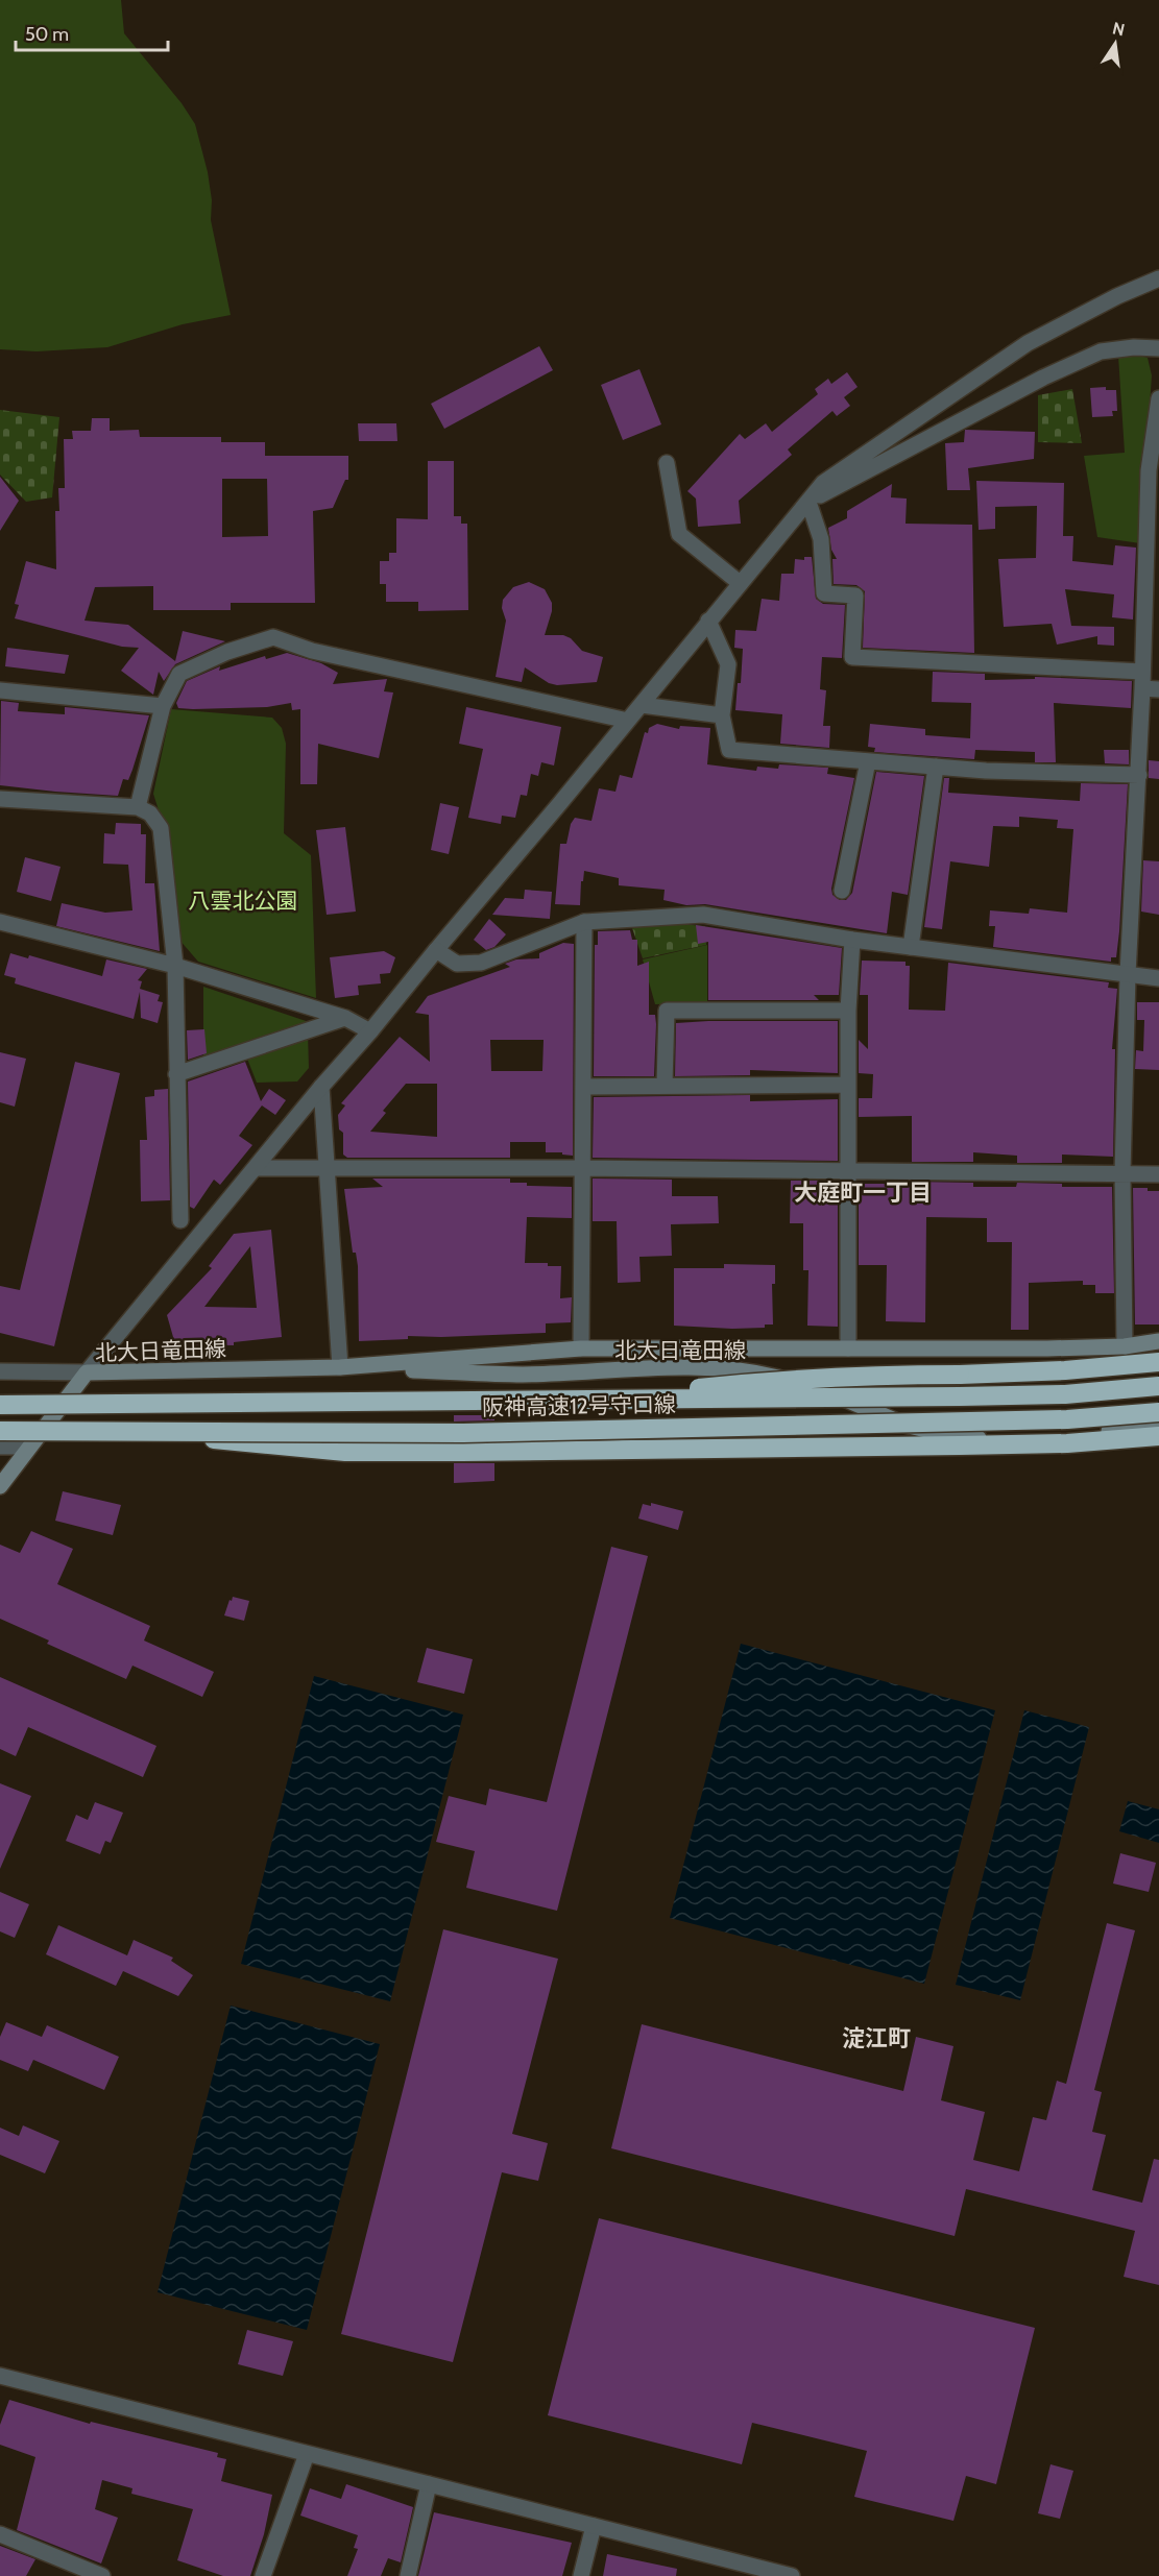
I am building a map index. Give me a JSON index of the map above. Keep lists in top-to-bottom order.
{
  "streets": {
    "highway": ["阪神高速12号守口線"],
    "main road": ["北大日竜田線"]
  },
  "districts": ["大庭町一丁目", "淀江町"],
  "parks": ["八雲北公園"],
  "scale_bar": "50 m",
  "north": "top"
}
